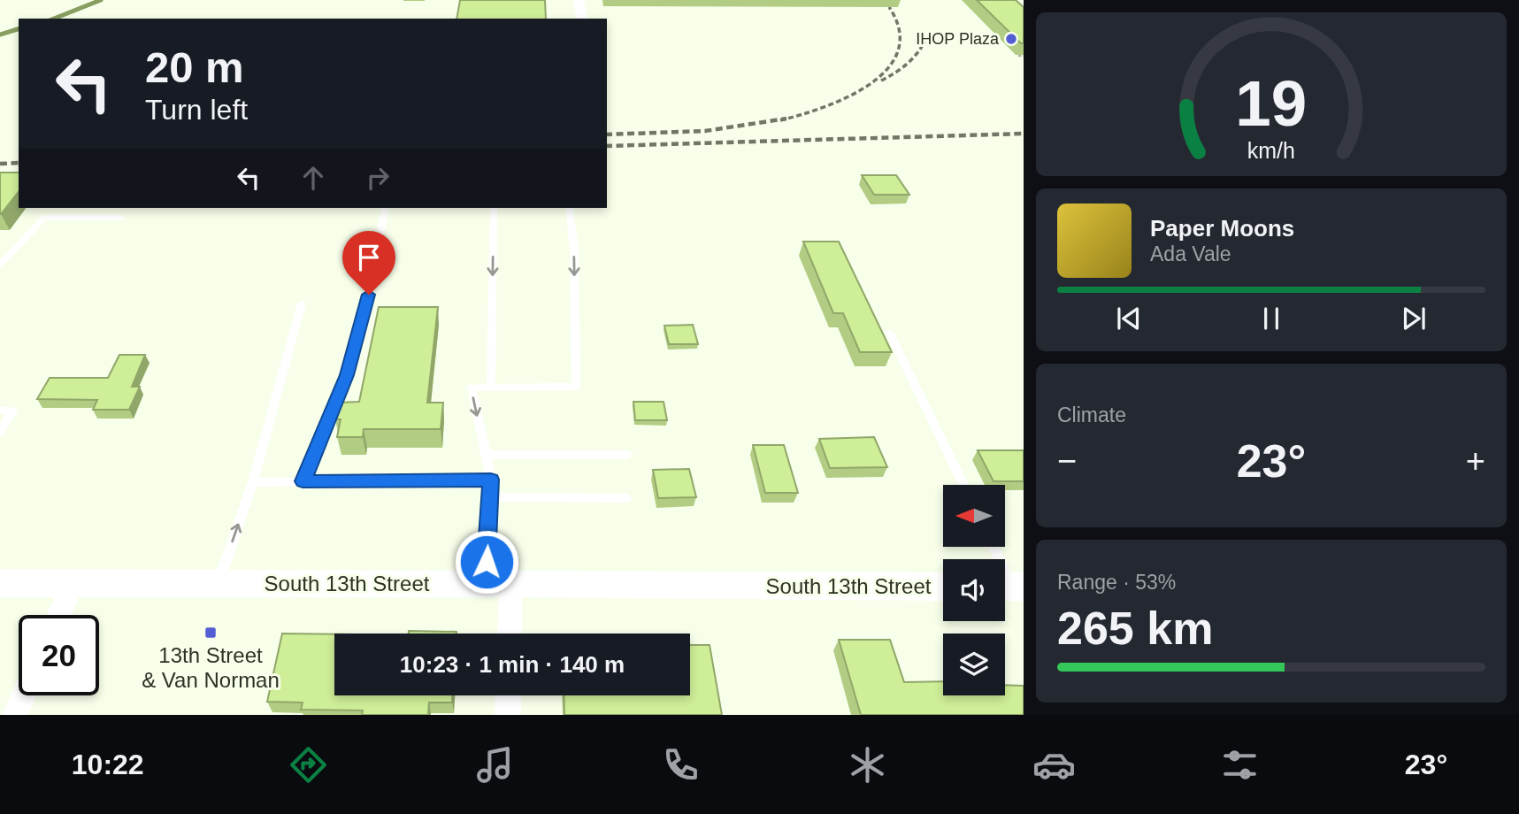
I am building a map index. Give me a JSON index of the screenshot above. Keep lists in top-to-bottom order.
{
  "streets": {
    "street": ["South 13th Street"]
  },
  "places": {
    "other": ["IHOP Plaza"],
    "transit": ["13th Street & Van Norman"]
  },
  "north": "left",
  "page": {
    "turn": ["20 m", "Turn left"],
    "song": ["Paper Moons", "Ada Vale"],
    "tile": [
      "Climate",
      ["Range · 53%", "265 km"]
    ],
    "heat": ["−", "23°", "+"],
    "limit": "20",
    "trip": "10:23 · 1 min · 140 m",
    "tabs": ["10:22", "23°"],
    "gauge": ["19", "km/h"]
  }
}
